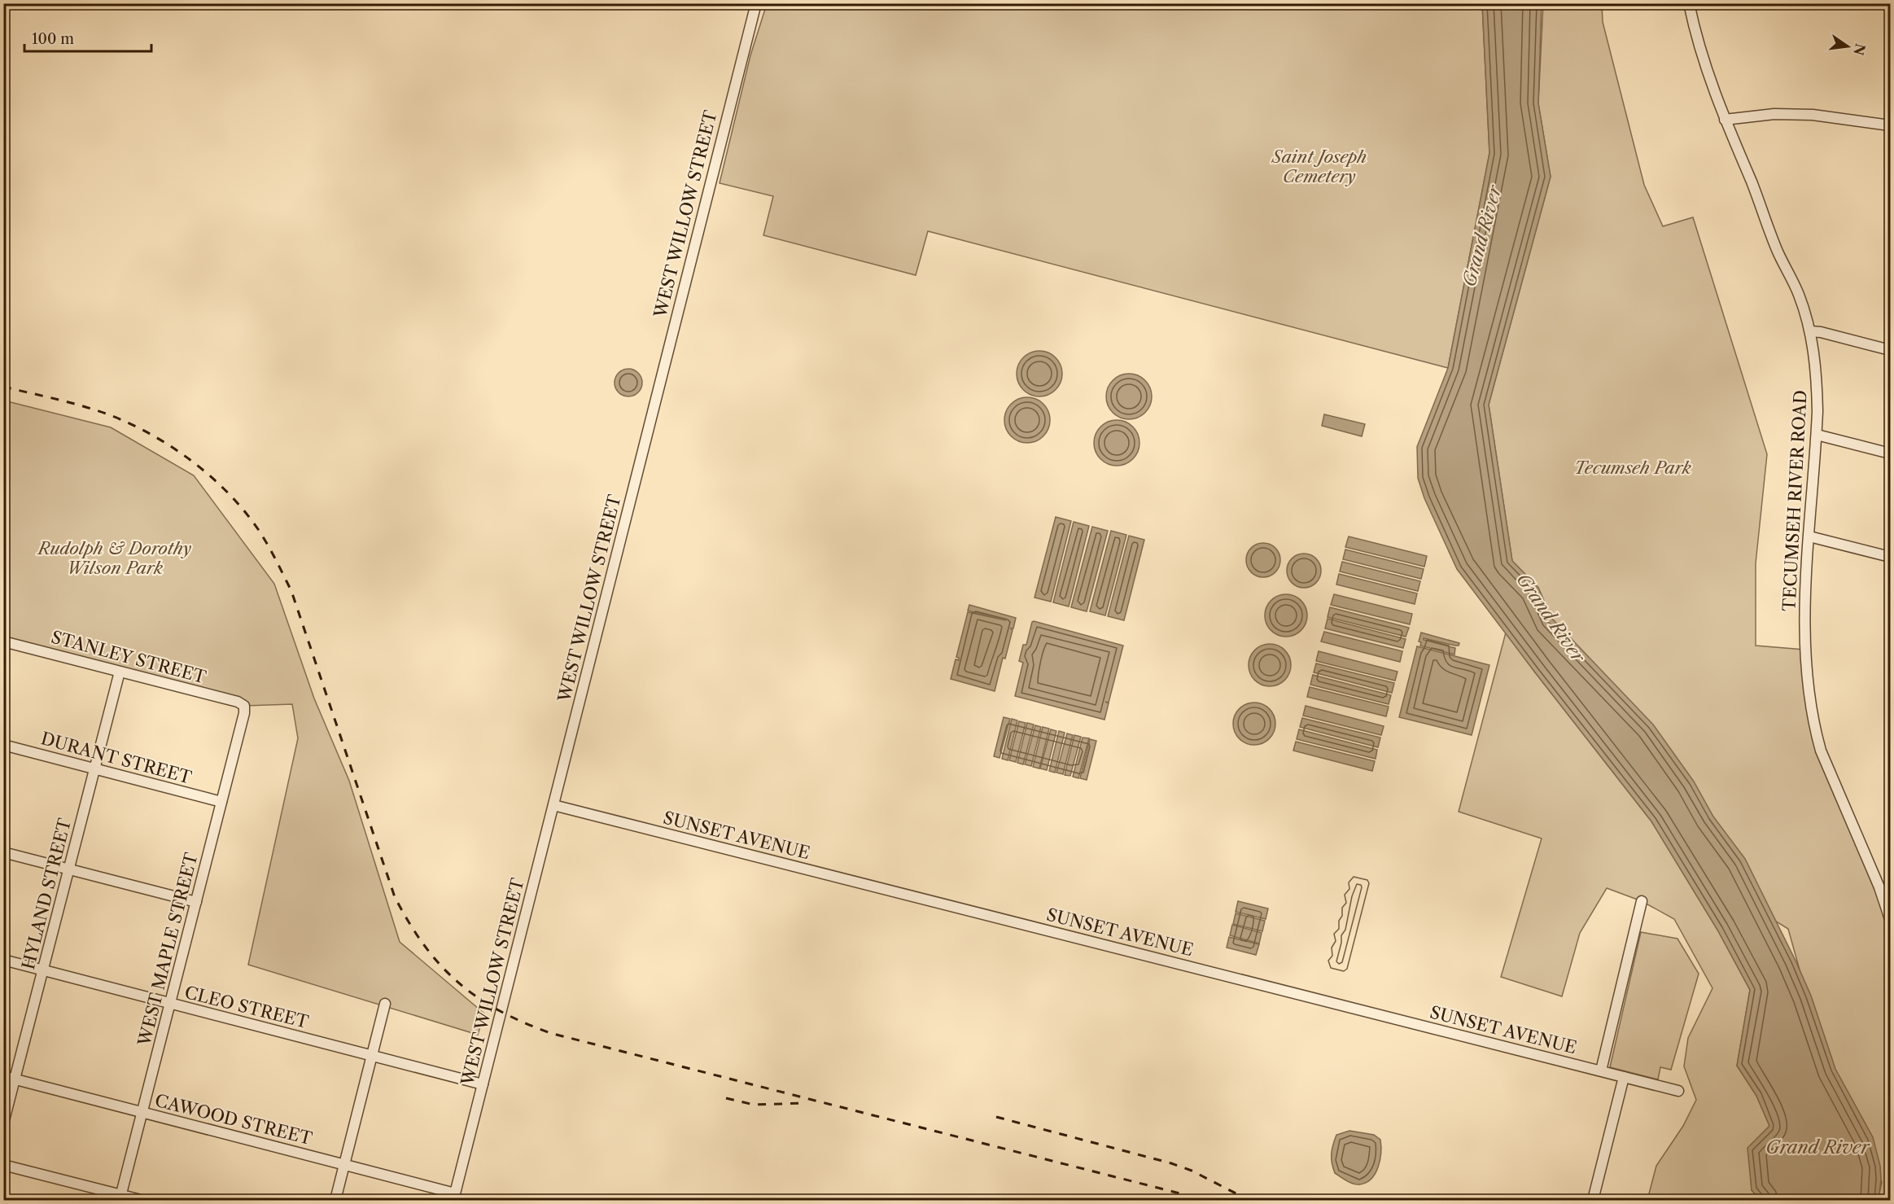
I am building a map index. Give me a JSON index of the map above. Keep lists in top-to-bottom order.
{
  "streets": {
    "street": [
      "WEST WILLOW STREET",
      "TECUMSEH RIVER ROAD",
      "STANLEY STREET",
      "DURANT STREET",
      "SUNSET AVENUE",
      "HYLAND STREET",
      "WEST MAPLE STREET",
      "CLEO STREET",
      "CAWOOD STREET"
    ]
  },
  "crossings": [
    ["WEST WILLOW STREET", "SUNSET AVENUE"],
    ["WEST WILLOW STREET", "CLEO STREET"],
    ["WEST WILLOW STREET", "CAWOOD STREET"],
    ["STANLEY STREET", "HYLAND STREET"],
    ["STANLEY STREET", "WEST MAPLE STREET"],
    ["DURANT STREET", "HYLAND STREET"],
    ["DURANT STREET", "WEST MAPLE STREET"],
    ["HYLAND STREET", "CLEO STREET"],
    ["HYLAND STREET", "CAWOOD STREET"],
    ["WEST MAPLE STREET", "CLEO STREET"],
    ["WEST MAPLE STREET", "CAWOOD STREET"]
  ],
  "water": ["Grand River"],
  "parks": ["Saint Joseph Cemetery", "Tecumseh Park", "Rudolph & Dorothy Wilson Park"],
  "scale_bar": "100 m",
  "north": "right"
}
